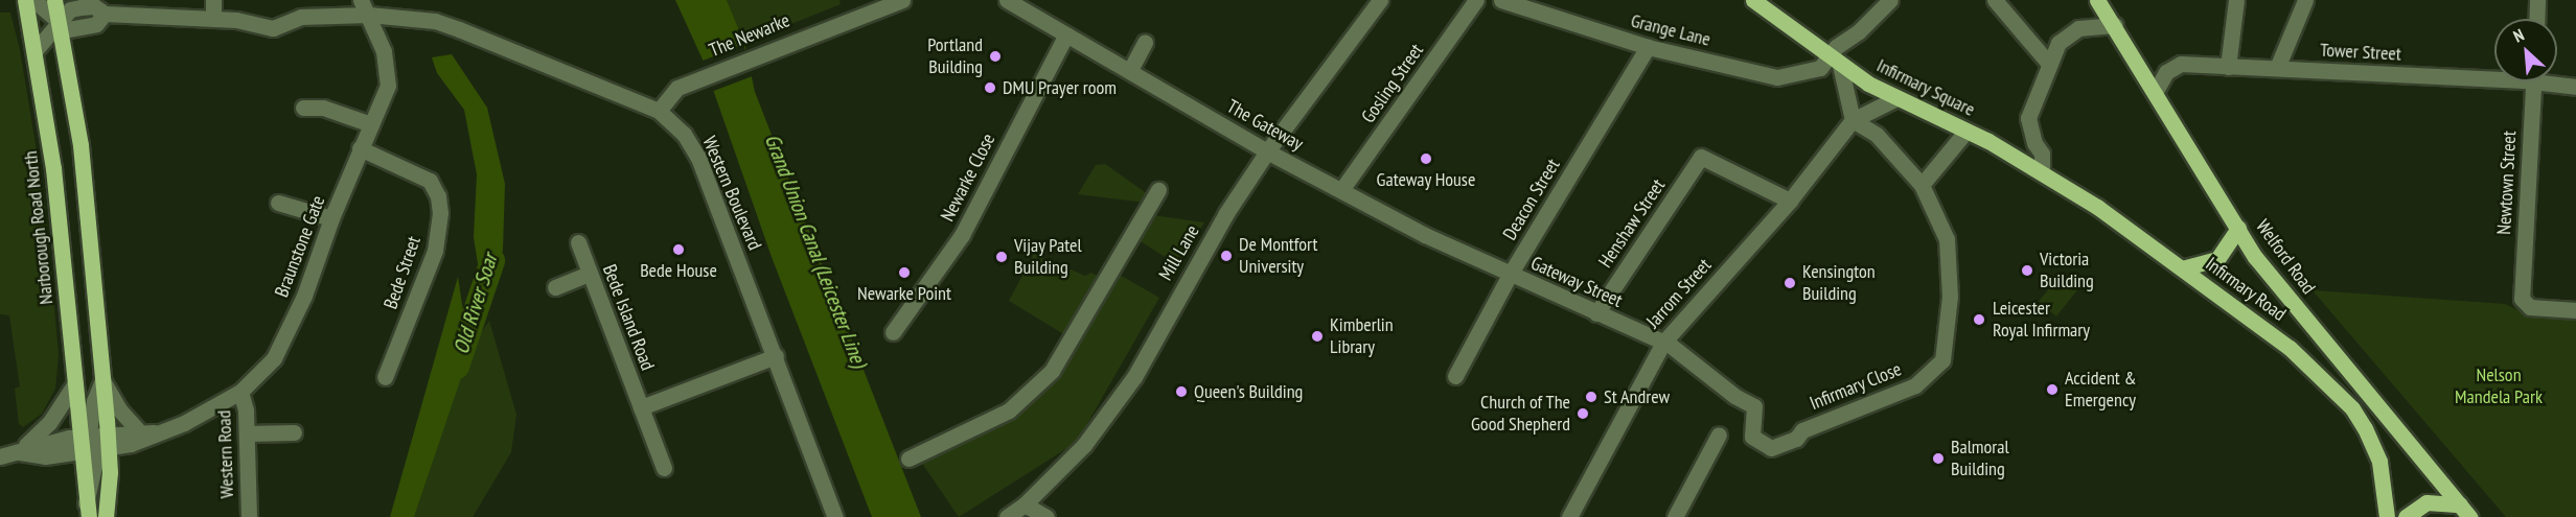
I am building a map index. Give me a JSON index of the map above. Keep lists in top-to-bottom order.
{
  "streets": {
    "main road": [
      "Infirmary Square",
      "Narborough Road North",
      "Welford Road",
      "Infirmary Road"
    ],
    "street": [
      "Grange Lane",
      "The Newarke",
      "Tower Street",
      "Gosling Street",
      "The Gateway",
      "Newarke Close",
      "Newtown Street",
      "Western Boulevard",
      "Deacon Street",
      "Henshaw Street",
      "Braunstone Gate",
      "Mill Lane",
      "Bede Street",
      "Gateway Street",
      "Jarrom Street",
      "Bede Island Road",
      "Infirmary Close",
      "Western Road"
    ]
  },
  "crossings": [
    ["Grange Lane", "Infirmary Square"],
    ["Grange Lane", "Deacon Street"],
    ["The Newarke", "Western Boulevard"],
    ["Tower Street", "Welford Road"],
    ["Gosling Street", "The Gateway"],
    ["Infirmary Square", "Infirmary Road"],
    ["Infirmary Square", "Jarrom Street"],
    ["The Gateway", "Newarke Close"],
    ["The Gateway", "Deacon Street"],
    ["The Gateway", "Mill Lane"],
    ["The Gateway", "Gateway Street"],
    ["Western Boulevard", "Braunstone Gate"],
    ["Deacon Street", "Gateway Street"],
    ["Henshaw Street", "Gateway Street"],
    ["Henshaw Street", "Jarrom Street"],
    ["Narborough Road North", "Braunstone Gate"],
    ["Braunstone Gate", "Bede Street"],
    ["Braunstone Gate", "Western Road"],
    ["Gateway Street", "Jarrom Street"],
    ["Gateway Street", "Infirmary Close"]
  ],
  "water": ["Grand Union Canal (Leicester Line)", "Old River Soar"],
  "parks": ["Nelson Mandela Park"],
  "places": [
    "Portland Building",
    "DMU Prayer room",
    "Gateway House",
    "Bede House",
    "De Montfort University",
    "Vijay Patel Building",
    "Victoria Building",
    "Newarke Point",
    "Kensington Building",
    "Leicester Royal Infirmary",
    "Kimberlin Library",
    "Accident & Emergency",
    "Queen's Building",
    "St Andrew",
    "Church of The Good Shepherd",
    "Balmoral Building"
  ],
  "north": "top left"
}
